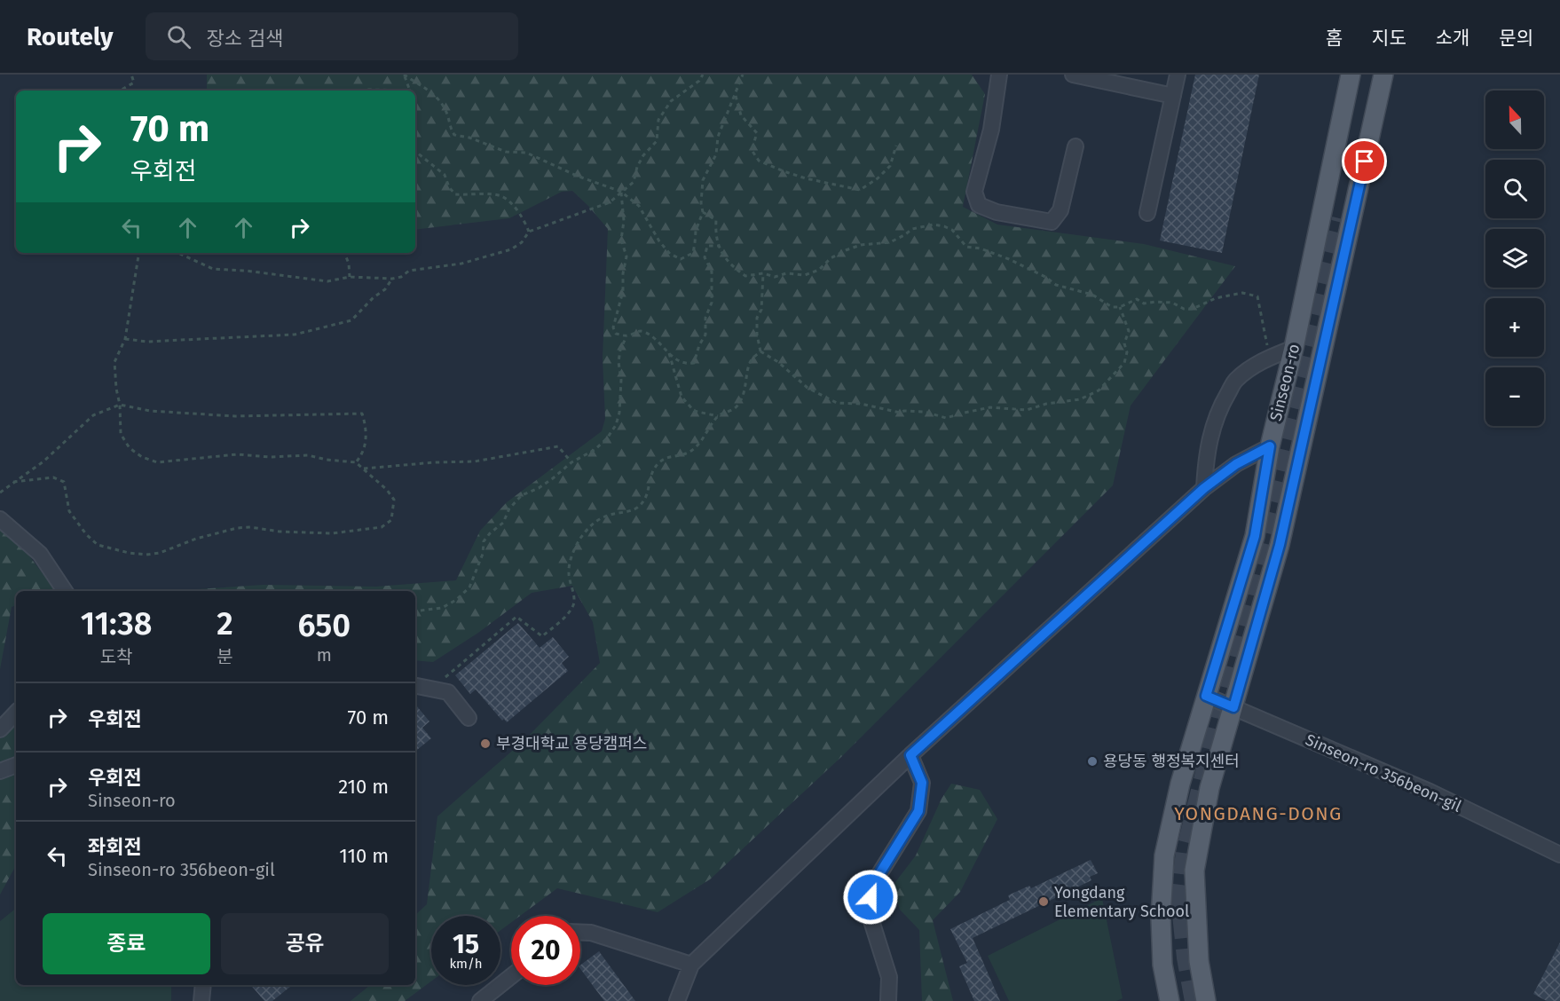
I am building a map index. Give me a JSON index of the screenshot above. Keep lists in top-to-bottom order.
{
  "streets": {
    "main road": ["Sinseon-ro"],
    "street": ["Sinseon-ro 356beon-gil"]
  },
  "crossings": [
    ["Sinseon-ro", "Sinseon-ro 356beon-gil"]
  ],
  "districts": ["YONGDANG-DONG"],
  "places": ["부경대학교 용당캠퍼스", "용당동 행정복지센터", "Yongdang Elementary School"],
  "north": "top",
  "page": {
    "header": "Routely",
    "search": "장소 검색",
    "nav": [
      "홈",
      "지도",
      "소개",
      "문의"
    ],
    "map_buttons": ["+", "−"],
    "turn": ["70 m", "우회전"],
    "eta": [
      "11:38",
      "도착",
      "2",
      "분",
      "650",
      "m"
    ],
    "list": [
      {
        "name": "우회전",
        "value": "70 m"
      },
      {
        "name": "우회전",
        "note": "Sinseon-ro",
        "value": "210 m"
      },
      {
        "name": "좌회전",
        "note": "Sinseon-ro 356beon-gil",
        "value": "110 m"
      }
    ],
    "buttons": ["종료", "공유"],
    "speed": "15 km/h",
    "limit": "20"
  }
}
